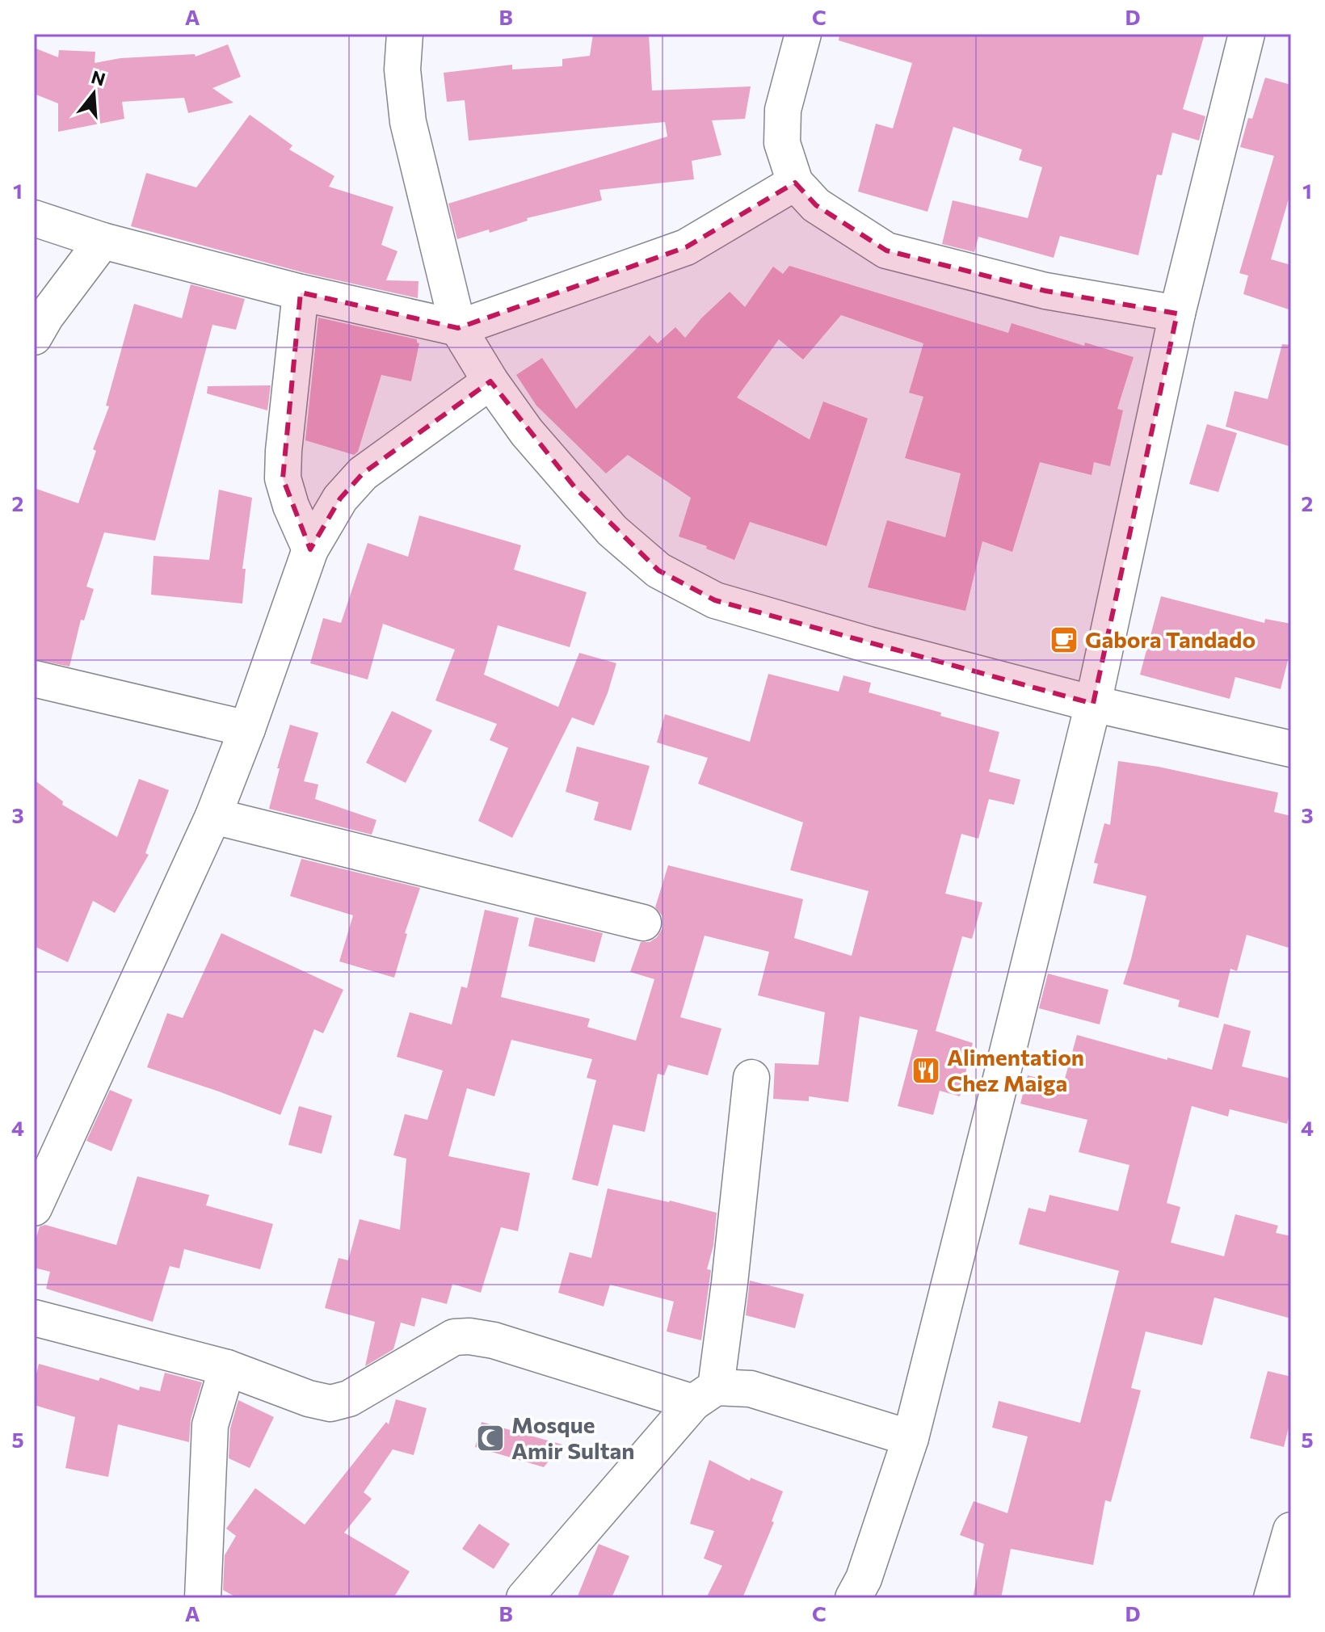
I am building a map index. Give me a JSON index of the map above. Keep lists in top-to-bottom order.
{
  "places": {
    "cafe": ["Gabora Tandado"],
    "restaurant": ["Alimentation Chez Maiga"],
    "mosque": ["Mosque Amir Sultan"]
  },
  "north": "top",
  "grid": {
    "columns": [
      "A",
      "B",
      "C",
      "D"
    ],
    "rows": [
      "1",
      "2",
      "3",
      "4",
      "5"
    ]
  }
}
